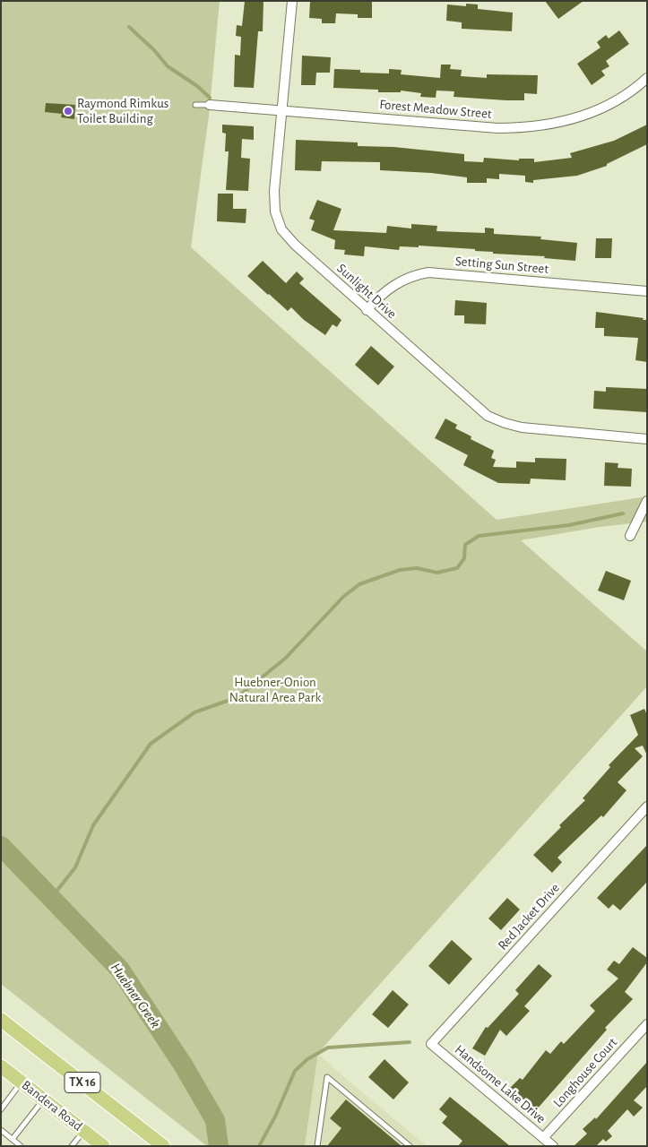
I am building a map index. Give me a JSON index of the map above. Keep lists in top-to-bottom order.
{
  "streets": {
    "main road": ["TX 16", "Bandera Road"],
    "street": [
      "Forest Meadow Street",
      "Setting Sun Street",
      "Sunlight Drive",
      "Red Jacket Drive",
      "Longhouse Court",
      "Handsome Lake Drive"
    ]
  },
  "crossings": [
    ["Forest Meadow Street", "Sunlight Drive"],
    ["Setting Sun Street", "Sunlight Drive"],
    ["Red Jacket Drive", "Handsome Lake Drive"],
    ["Longhouse Court", "Handsome Lake Drive"]
  ],
  "water": ["Huebner Creek"],
  "parks": ["Huebner-Onion Natural Area Park"],
  "places": ["Raymond Rimkus Toilet Building"]
}
